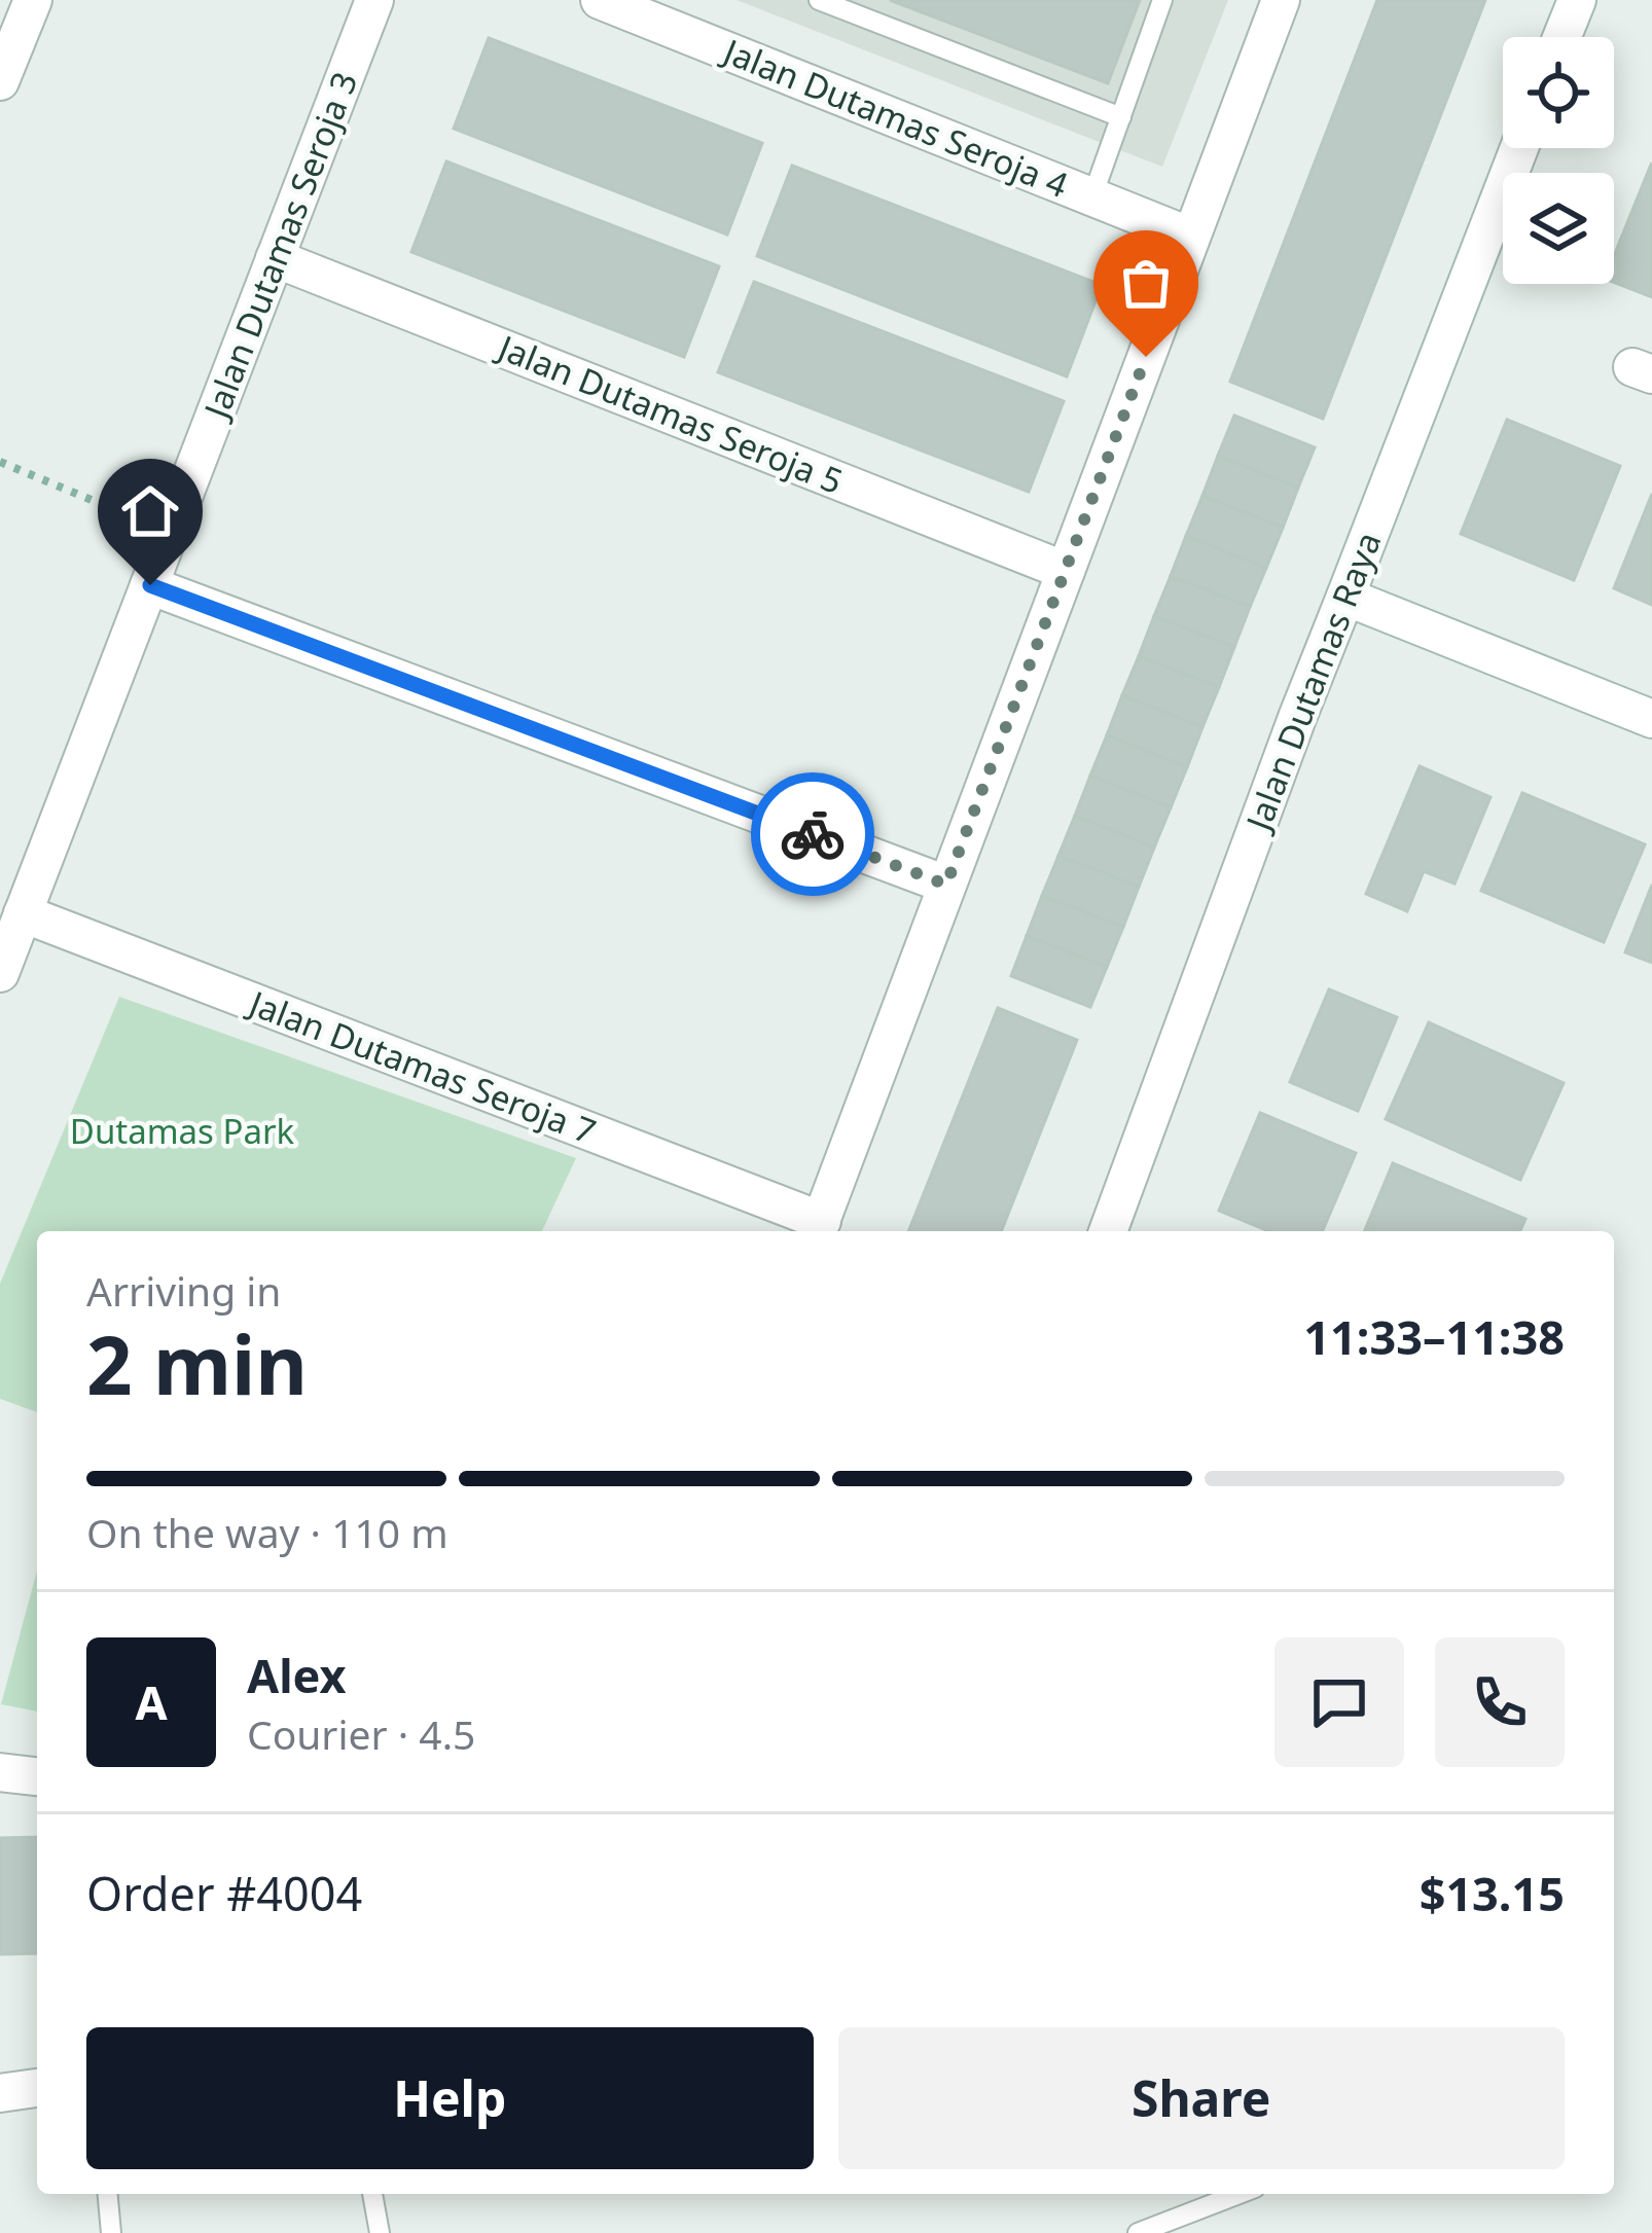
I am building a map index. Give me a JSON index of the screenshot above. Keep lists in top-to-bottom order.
{
  "streets": {
    "street": [
      "Jalan Dutamas Seroja 4",
      "Jalan Dutamas Seroja 3",
      "Jalan Dutamas Seroja 5",
      "Jalan Dutamas Raya",
      "Jalan Dutamas Seroja 7"
    ]
  },
  "crossings": [
    ["Jalan Dutamas Seroja 3", "Jalan Dutamas Seroja 5"],
    ["Jalan Dutamas Seroja 3", "Jalan Dutamas Seroja 7"]
  ],
  "parks": ["Dutamas Park"],
  "page": {
    "heading": ["2 min", "Arriving in", "11:33–11:38"],
    "panel": [
      "Alex",
      "Courier · 4.5",
      "Order #4004",
      "$13.15"
    ],
    "bar": "On the way · 110 m",
    "round": "A",
    "buttons": ["Help", "Share"]
  }
}
